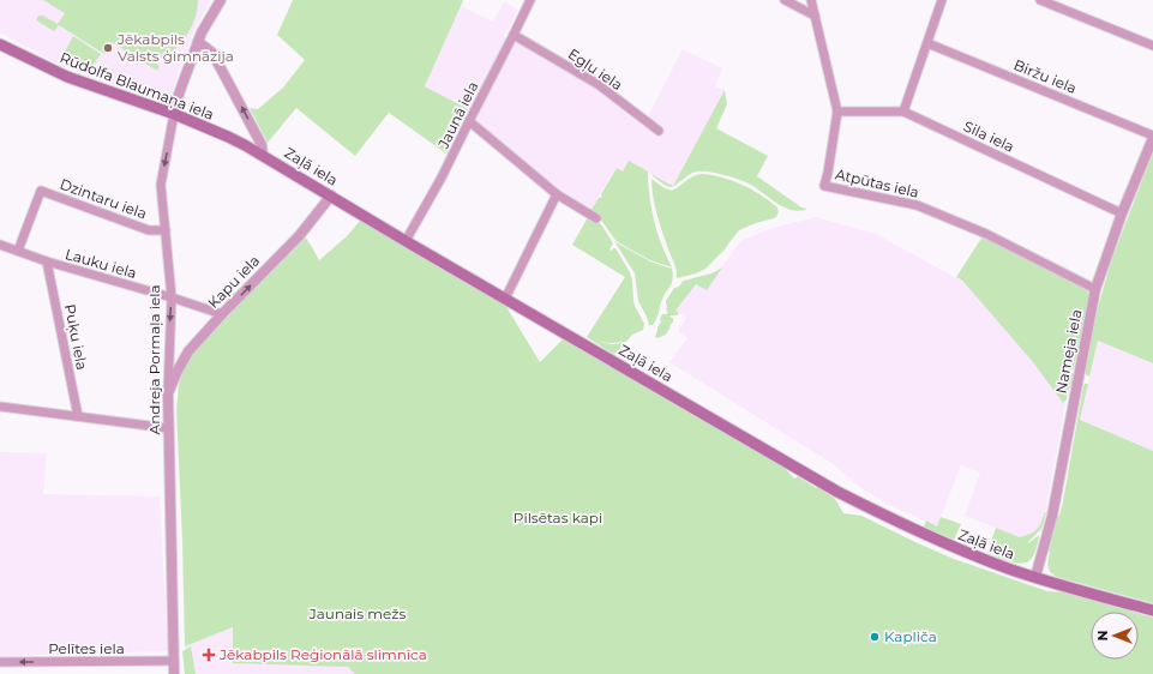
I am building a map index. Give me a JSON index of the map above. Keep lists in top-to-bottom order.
{
  "streets": {
    "main road": ["Rūdolfa Blaumaņa iela", "Zaļā iela"],
    "street": [
      "Egļu iela",
      "Biržu iela",
      "Jaunā iela",
      "Sila iela",
      "Atpūtas iela",
      "Dzintaru iela",
      "Lauku iela",
      "Kapu iela",
      "Puķu iela",
      "Nameja iela",
      "Andreja Pormaļa iela",
      "Pelītes iela"
    ]
  },
  "crossings": [
    ["Egļu iela", "Jaunā iela"],
    ["Biržu iela", "Nameja iela"],
    ["Rūdolfa Blaumaņa iela", "Zaļā iela"],
    ["Rūdolfa Blaumaņa iela", "Andreja Pormaļa iela"],
    ["Jaunā iela", "Zaļā iela"],
    ["Sila iela", "Atpūtas iela"],
    ["Sila iela", "Nameja iela"],
    ["Zaļā iela", "Kapu iela"],
    ["Zaļā iela", "Nameja iela"],
    ["Zaļā iela", "Andreja Pormaļa iela"],
    ["Atpūtas iela", "Nameja iela"],
    ["Dzintaru iela", "Lauku iela"],
    ["Dzintaru iela", "Andreja Pormaļa iela"],
    ["Lauku iela", "Kapu iela"],
    ["Lauku iela", "Puķu iela"],
    ["Lauku iela", "Andreja Pormaļa iela"],
    ["Kapu iela", "Andreja Pormaļa iela"],
    ["Andreja Pormaļa iela", "Pelītes iela"]
  ],
  "one_way": ["Kapu iela", "Pelītes iela"],
  "parks": ["Pilsētas kapi", "Jaunais mežs"],
  "places": {
    "other": ["Jēkabpils Valsts ģimnāzija", "Kapliča"],
    "health": ["Jēkabpils Reģionālā slimnīca"]
  },
  "north": "left"
}
